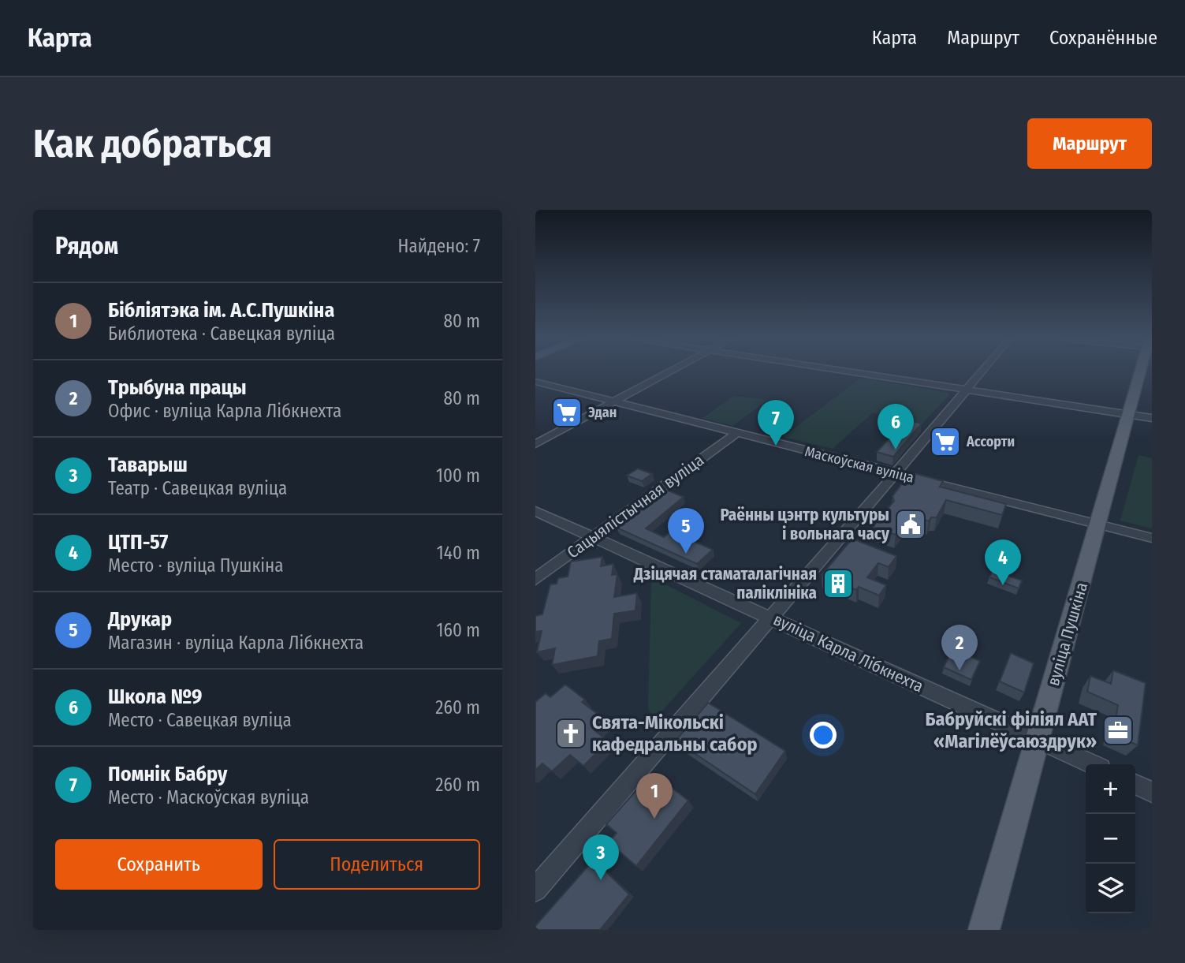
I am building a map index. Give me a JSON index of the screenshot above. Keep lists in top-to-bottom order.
{
  "streets": {
    "main road": ["вуліца Пушкіна"],
    "street": ["Маскоўская вуліца", "Сацыялістычная вуліца", "вуліца Карла Лібкнехта"]
  },
  "crossings": [
    ["Маскоўская вуліца", "Сацыялістычная вуліца"],
    ["Маскоўская вуліца", "вуліца Пушкіна"],
    ["Сацыялістычная вуліца", "вуліца Карла Лібкнехта"],
    ["вуліца Пушкіна", "вуліца Карла Лібкнехта"]
  ],
  "places": {
    "supermarket": ["Эдан", "Ассорти"],
    "public building": ["Раённы цэнтр культуры і вольнага часу"],
    "building": ["Дзіцячая стаматалагічная паліклініка"],
    "office": ["Бабруйскі філіял ААТ «Магілёўсаюздрук»"],
    "church": ["Свята-Мікольскі кафедральны сабор"]
  },
  "page": {
    "header": "Карта",
    "nav": ["Карта", "Маршрут", "Сохранённые"],
    "buttons": [
      "Маршрут",
      ["Сохранить", "Поделиться"]
    ],
    "title": "Как добраться",
    "heading": ["Рядом", "Найдено: 7"],
    "list": [
      {
        "mark": "1",
        "name": "Бібліятэка ім. А.С.Пушкіна",
        "note": "Библиотека · Савецкая вуліца",
        "value": "80 m"
      },
      {
        "mark": "2",
        "name": "Трыбуна працы",
        "note": "Офис · вуліца Карла Лібкнехта",
        "value": "80 m"
      },
      {
        "mark": "3",
        "name": "Таварыш",
        "note": "Театр · Савецкая вуліца",
        "value": "100 m"
      },
      {
        "mark": "4",
        "name": "ЦТП-57",
        "note": "Место · вуліца Пушкіна",
        "value": "140 m"
      },
      {
        "mark": "5",
        "name": "Друкар",
        "note": "Магазин · вуліца Карла Лібкнехта",
        "value": "160 m"
      },
      {
        "mark": "6",
        "name": "Школа №9",
        "note": "Место · Савецкая вуліца",
        "value": "260 m"
      },
      {
        "mark": "7",
        "name": "Помнік Бабру",
        "note": "Место · Маскоўская вуліца",
        "value": "260 m"
      }
    ],
    "pins": [
      "7",
      "6",
      "5",
      "4",
      "2",
      "1",
      "3"
    ],
    "map_buttons": ["+", "−"]
  }
}
